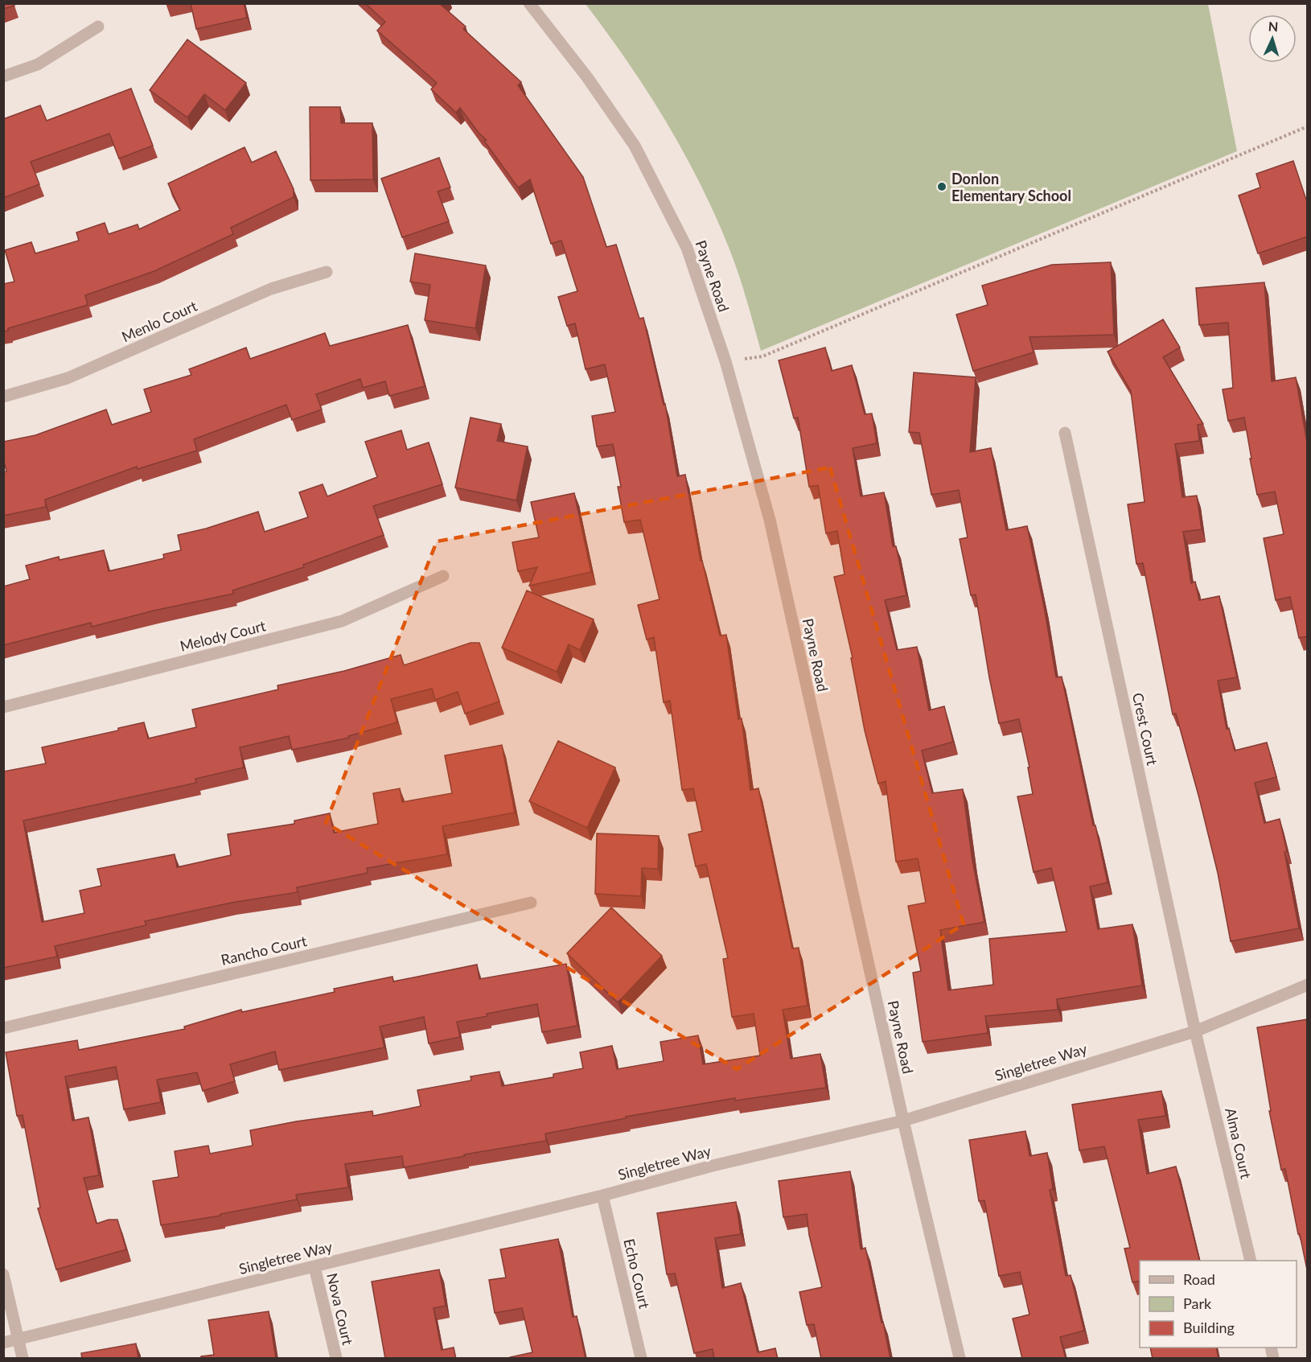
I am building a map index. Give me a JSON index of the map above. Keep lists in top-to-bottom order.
{
  "streets": {
    "street": [
      "Payne Road",
      "Menlo Court",
      "Melody Court",
      "Crest Court",
      "Rancho Court",
      "Singletree Way",
      "Alma Court",
      "Echo Court",
      "Nova Court"
    ]
  },
  "crossings": [
    ["Payne Road", "Singletree Way"],
    ["Crest Court", "Singletree Way"],
    ["Crest Court", "Alma Court"],
    ["Singletree Way", "Alma Court"],
    ["Singletree Way", "Echo Court"],
    ["Singletree Way", "Nova Court"]
  ],
  "places": ["Donlon Elementary School"],
  "legend": ["Road", "Park", "Building"],
  "north": "top"
}
